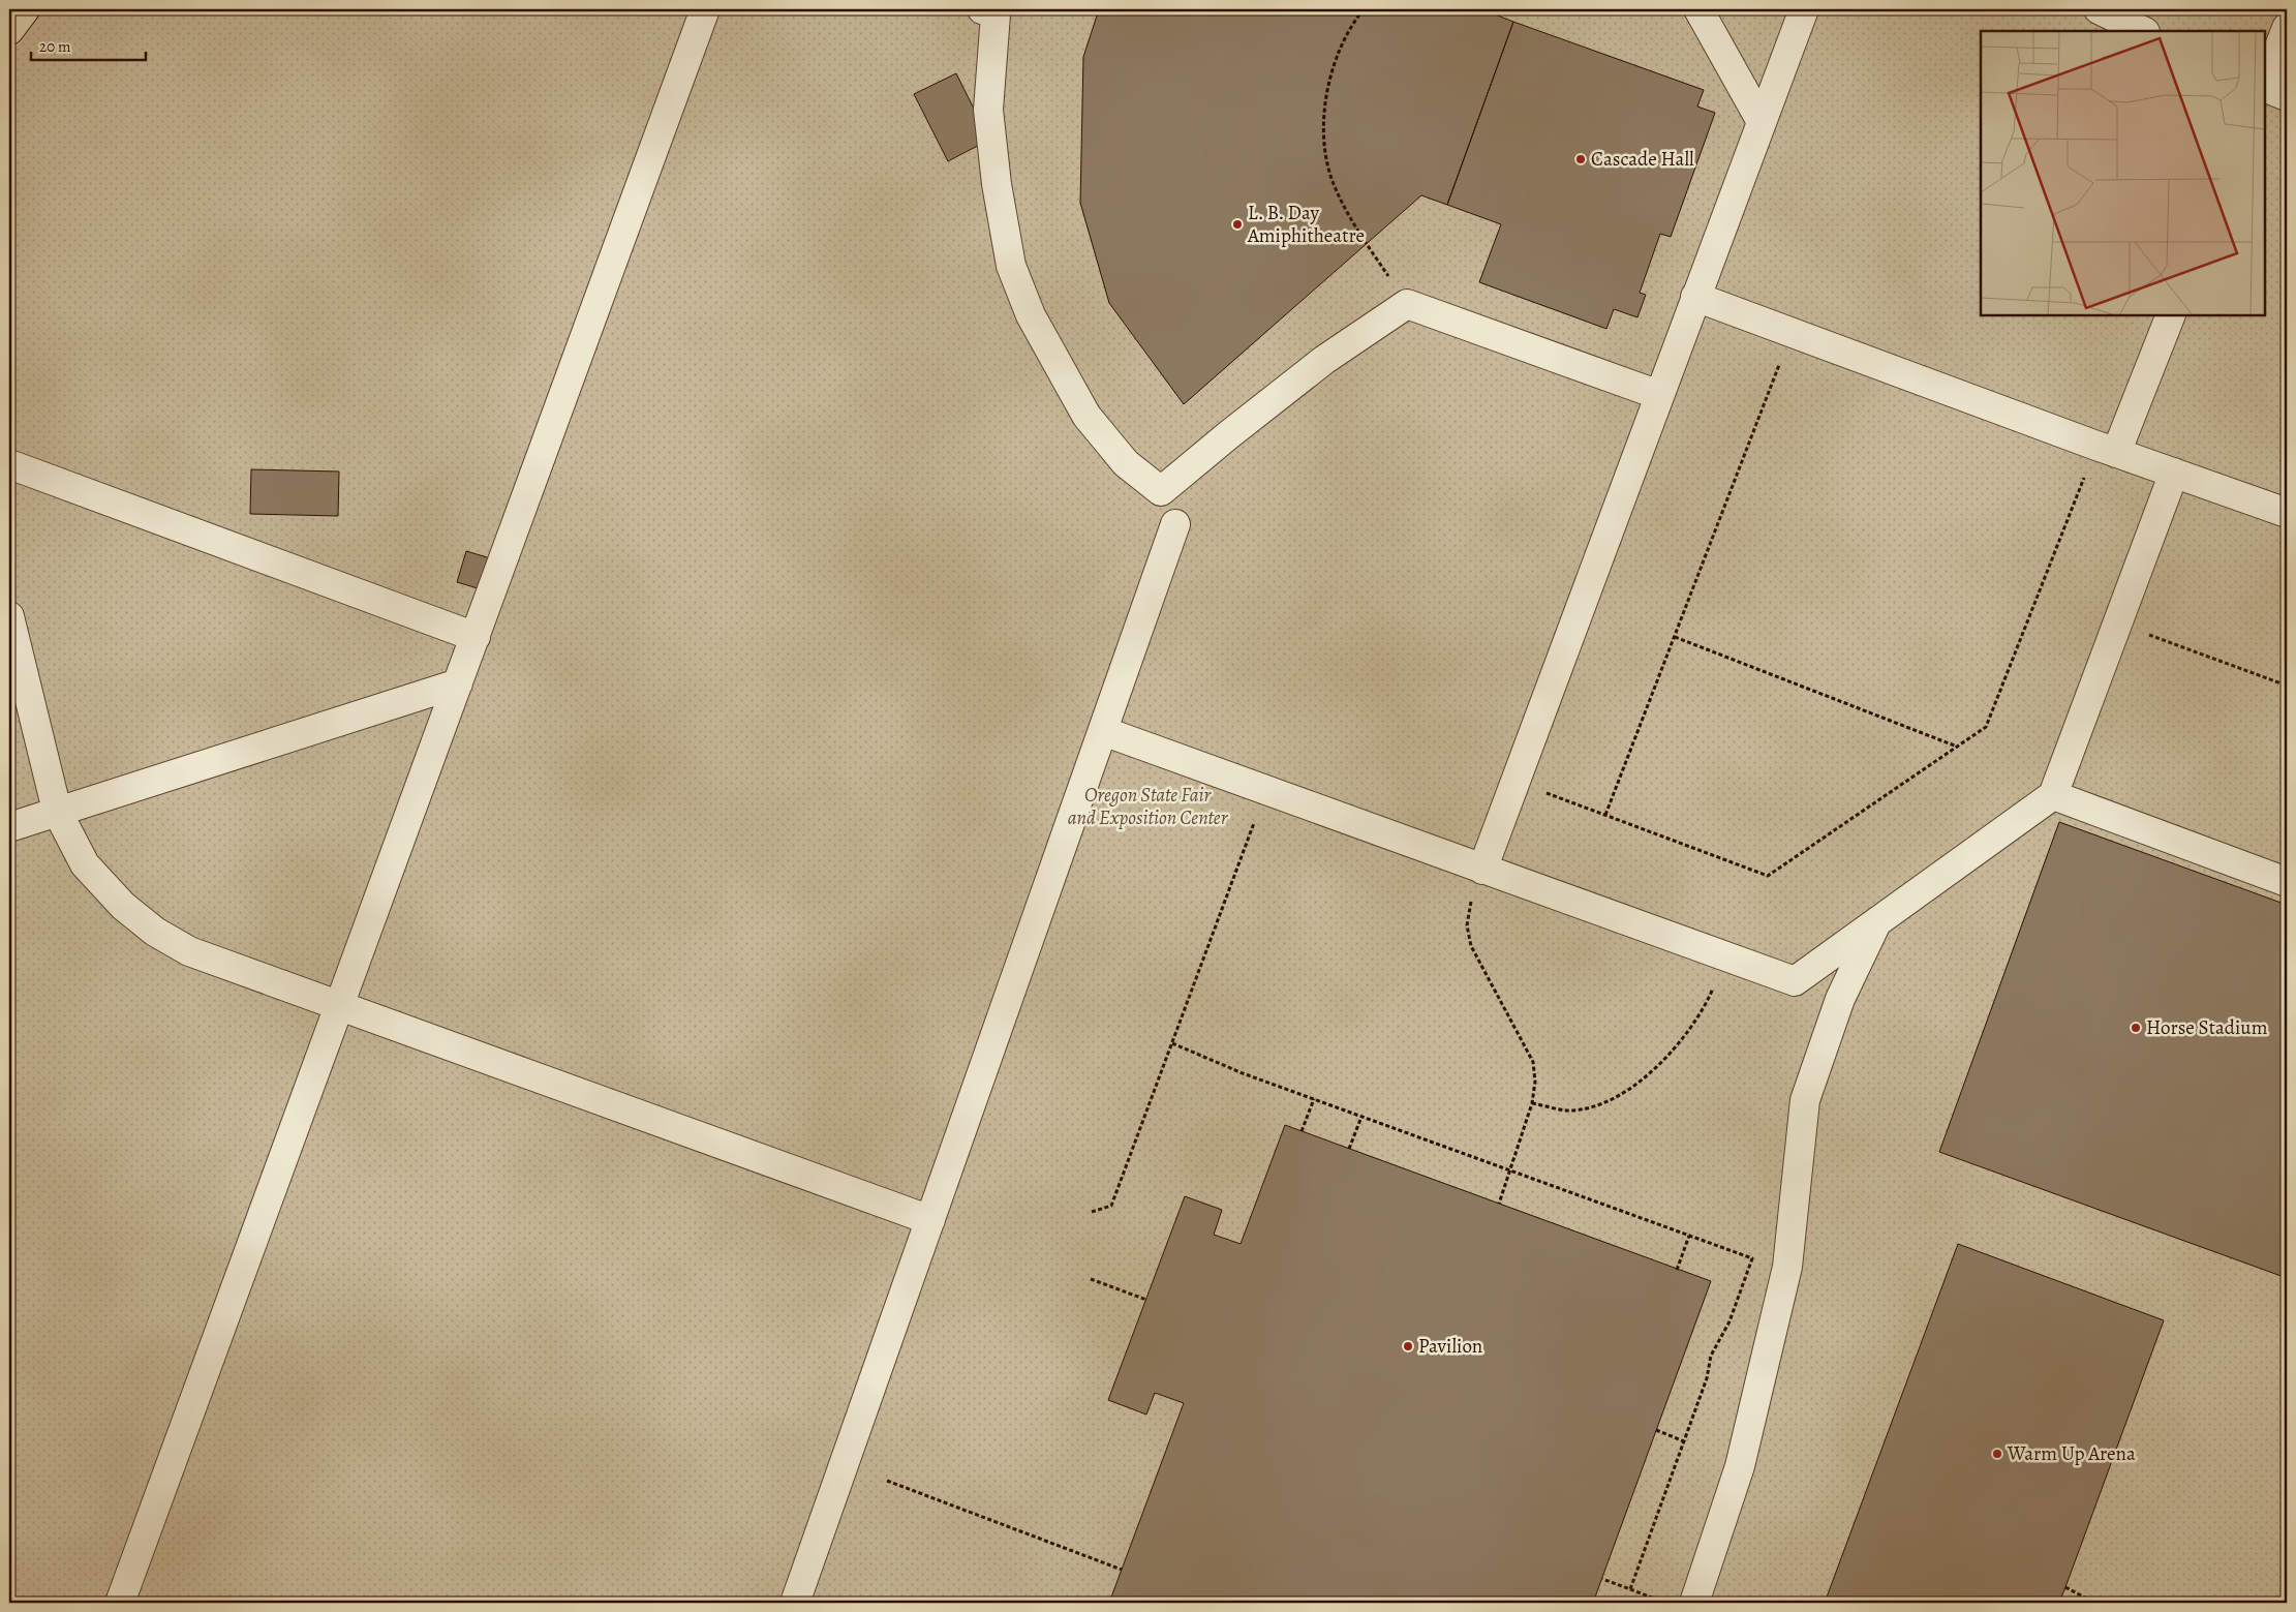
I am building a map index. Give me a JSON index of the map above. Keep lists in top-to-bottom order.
{
  "parks": ["Oregon State Fair and Exposition Center"],
  "places": [
    "Cascade Hall",
    "L. B. Day Amiphitheatre",
    "Horse Stadium",
    "Pavilion",
    "Warm Up Arena"
  ],
  "scale_bar": "20 m"
}
